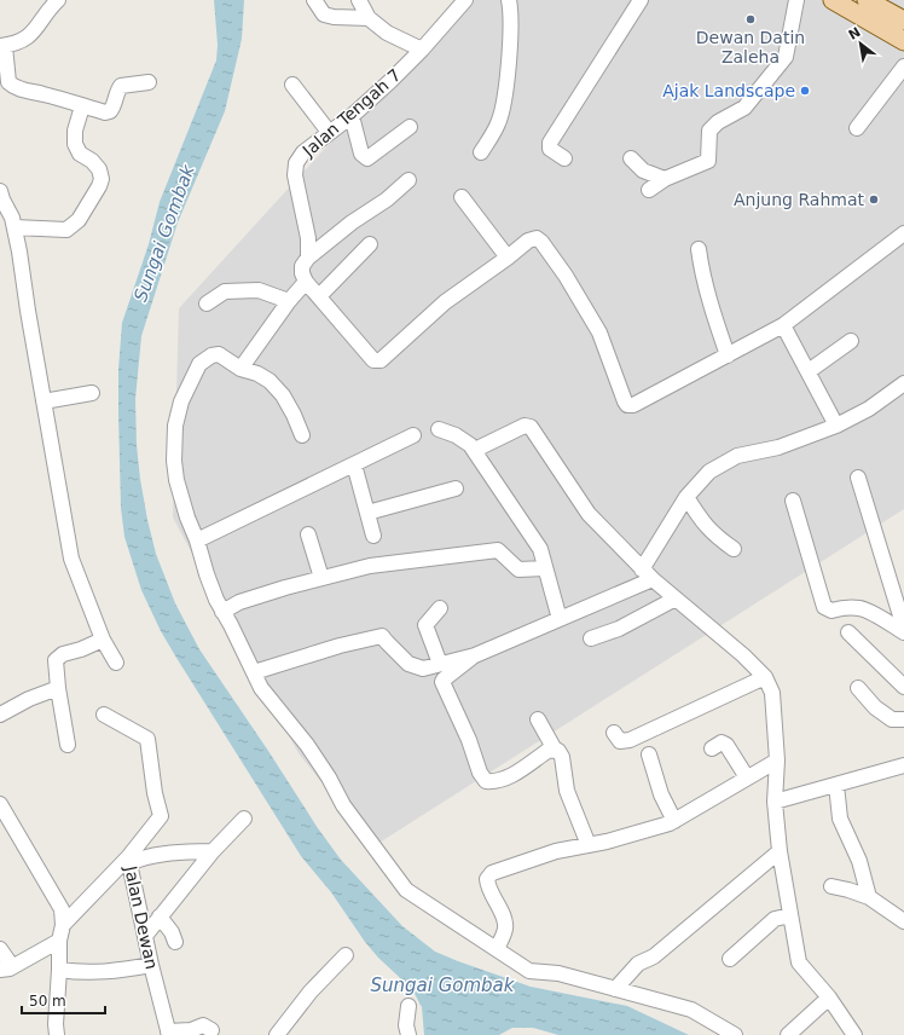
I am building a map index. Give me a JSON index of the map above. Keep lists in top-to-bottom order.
{
  "streets": {
    "street": ["Jalan Tengah 7", "Jalan Dewan"]
  },
  "water": ["Sungai Gombak"],
  "places": ["Dewan Datin Zaleha", "Ajak Landscape", "Anjung Rahmat"],
  "scale_bar": "50 m",
  "north": "top left"
}
